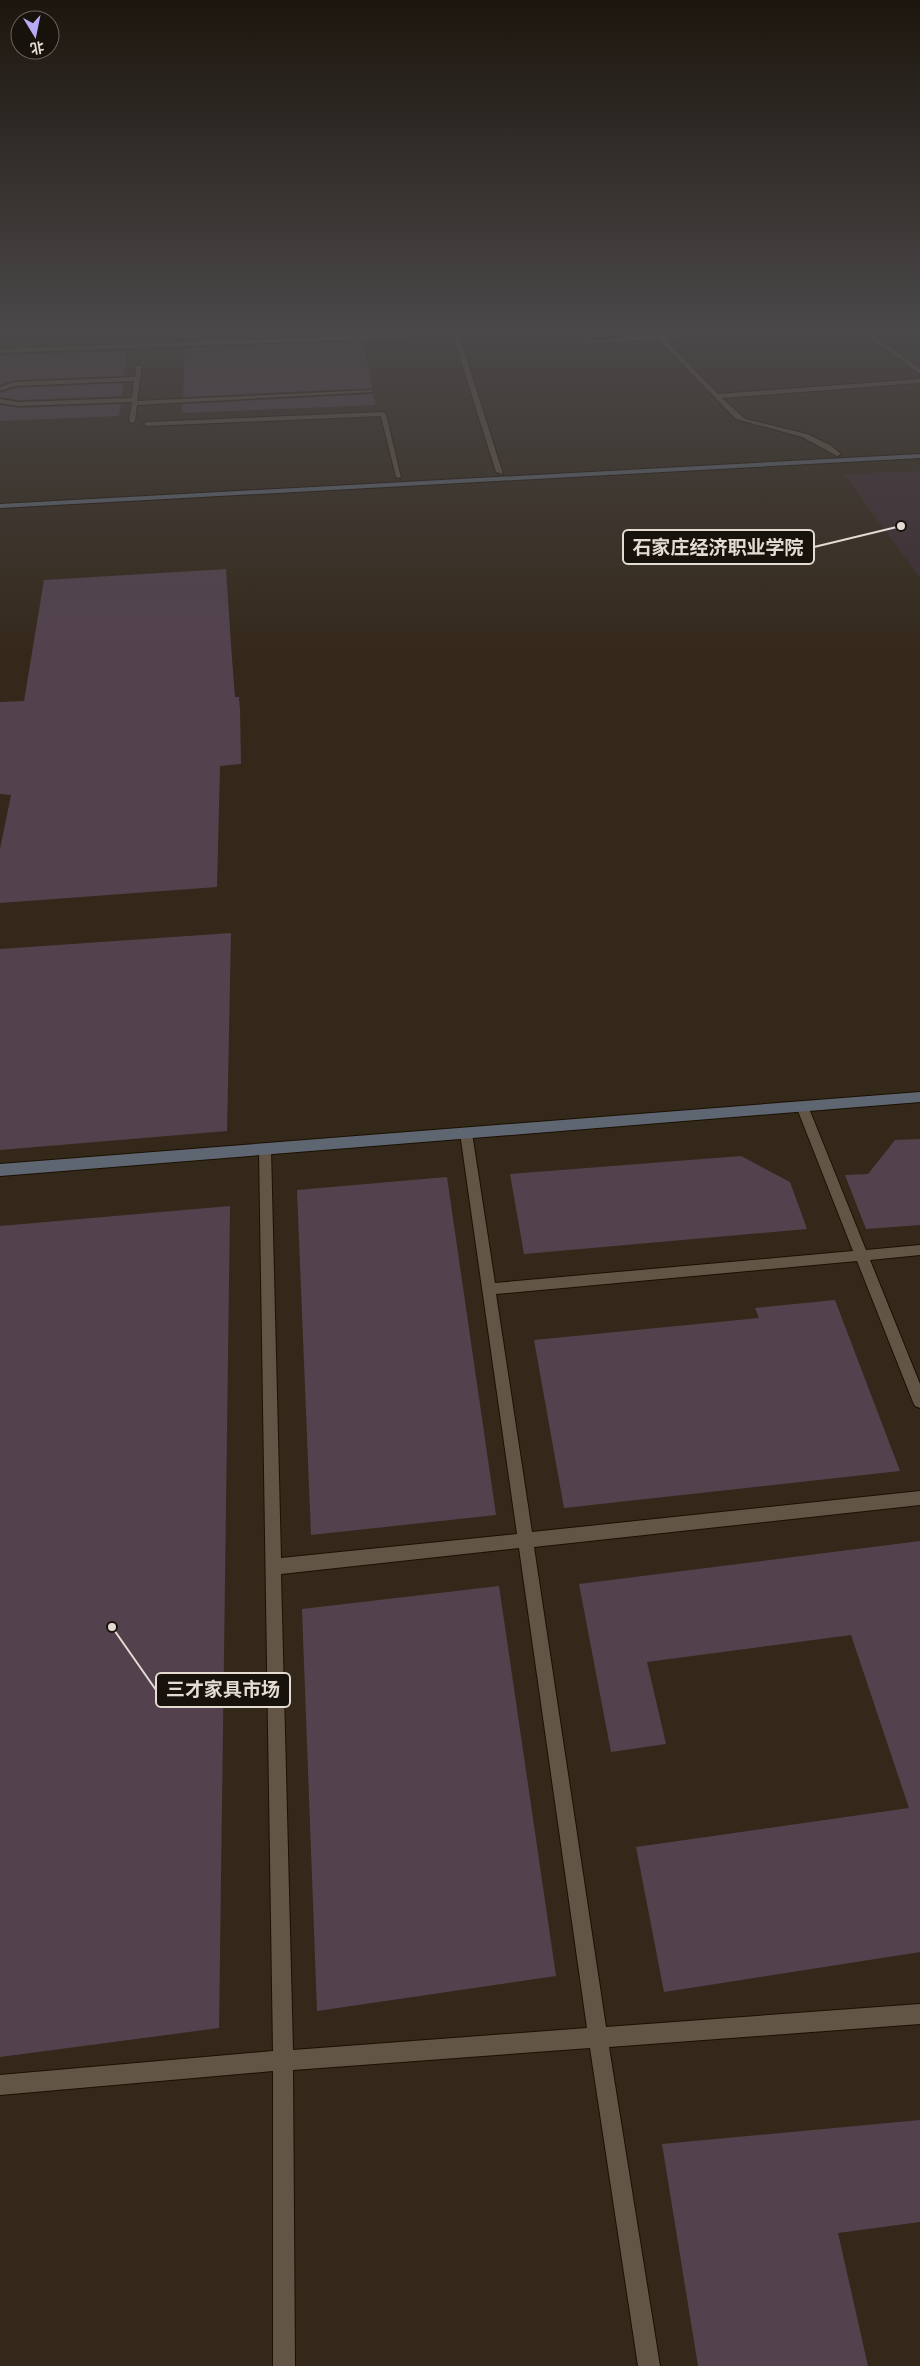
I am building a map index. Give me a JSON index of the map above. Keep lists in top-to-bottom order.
{
  "places": ["石家庄经济职业学院", "三才家具市场"],
  "north": "bottom"
}
